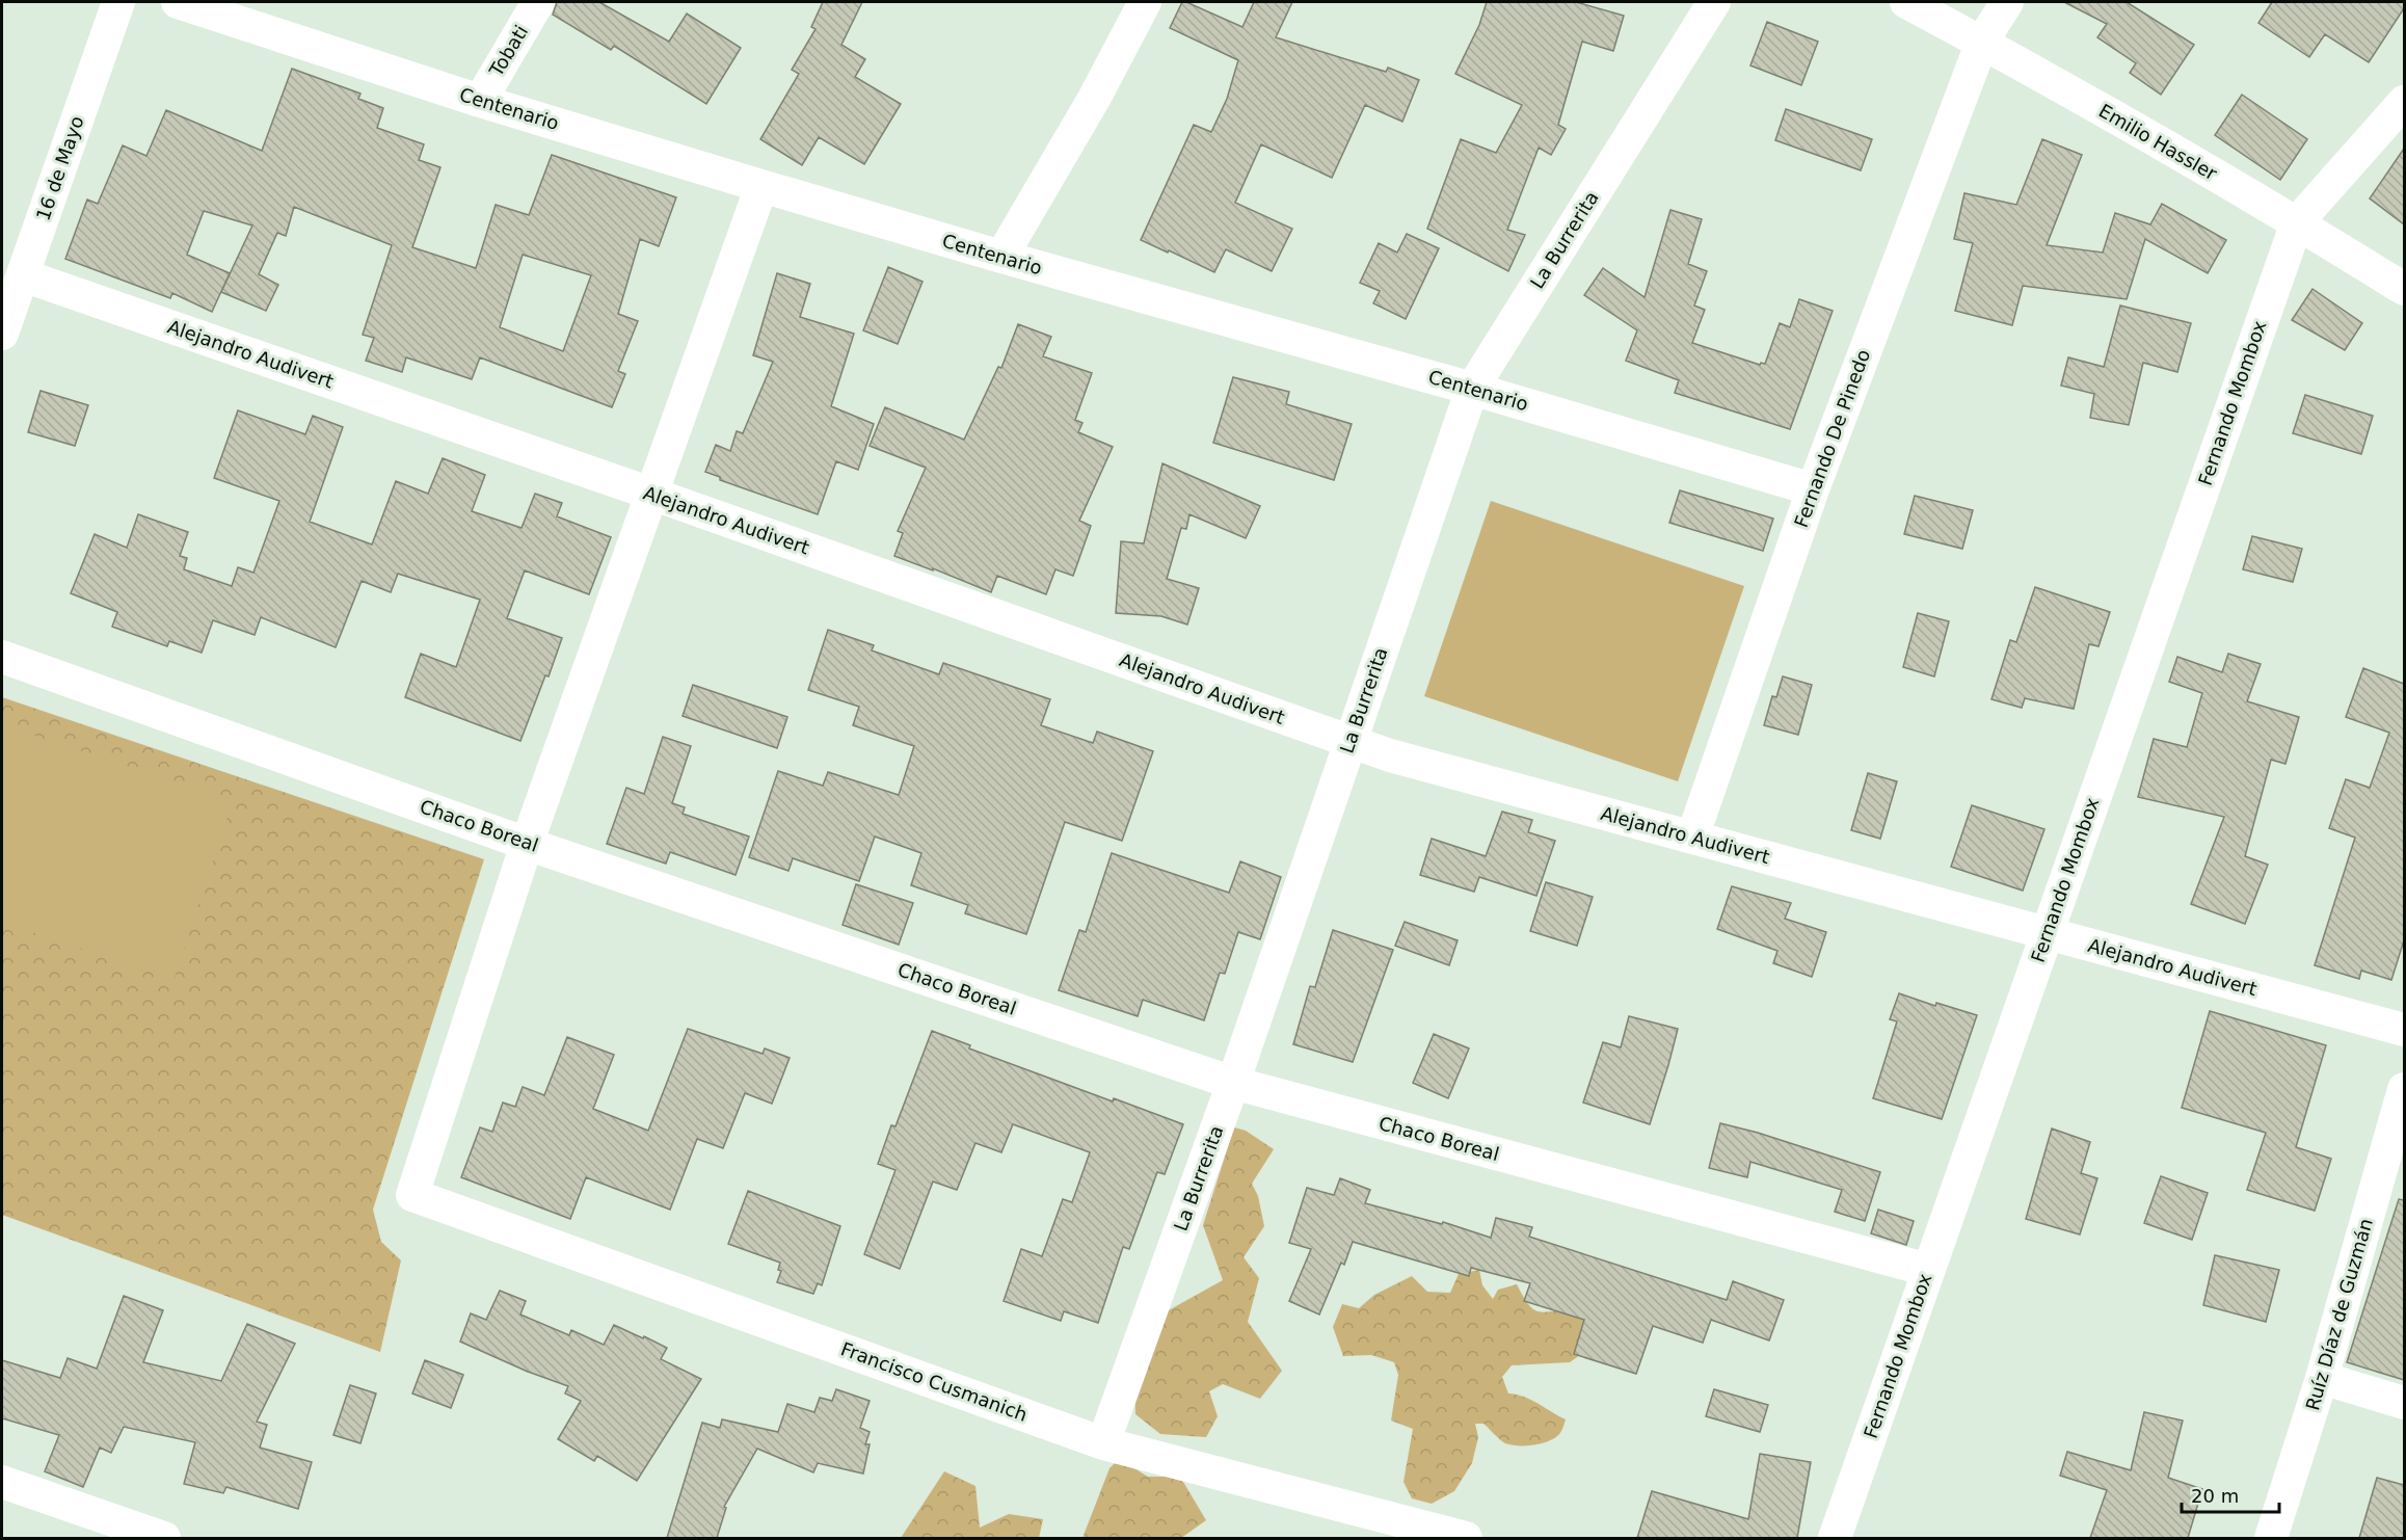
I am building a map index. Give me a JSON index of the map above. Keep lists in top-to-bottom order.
{
  "streets": {
    "street": [
      "Tobati",
      "Centenario",
      "Emilio Hassler",
      "16 de Mayo",
      "La Burrerita",
      "Alejandro Audivert",
      "Fernando Mombox",
      "Fernando De Pinedo",
      "Chaco Boreal",
      "Ruíz Díaz de Guzmán",
      "Francisco Cusmanich"
    ]
  },
  "crossings": [
    ["Tobati", "Centenario"],
    ["Centenario", "La Burrerita"],
    ["Centenario", "Fernando De Pinedo"],
    ["Emilio Hassler", "Fernando Mombox"],
    ["Emilio Hassler", "Fernando De Pinedo"],
    ["16 de Mayo", "Alejandro Audivert"],
    ["La Burrerita", "Alejandro Audivert"],
    ["La Burrerita", "Chaco Boreal"],
    ["La Burrerita", "Francisco Cusmanich"],
    ["Alejandro Audivert", "Fernando Mombox"],
    ["Alejandro Audivert", "Fernando De Pinedo"],
    ["Fernando Mombox", "Chaco Boreal"],
    ["Chaco Boreal", "Francisco Cusmanich"]
  ],
  "scale_bar": "20 m"
}
